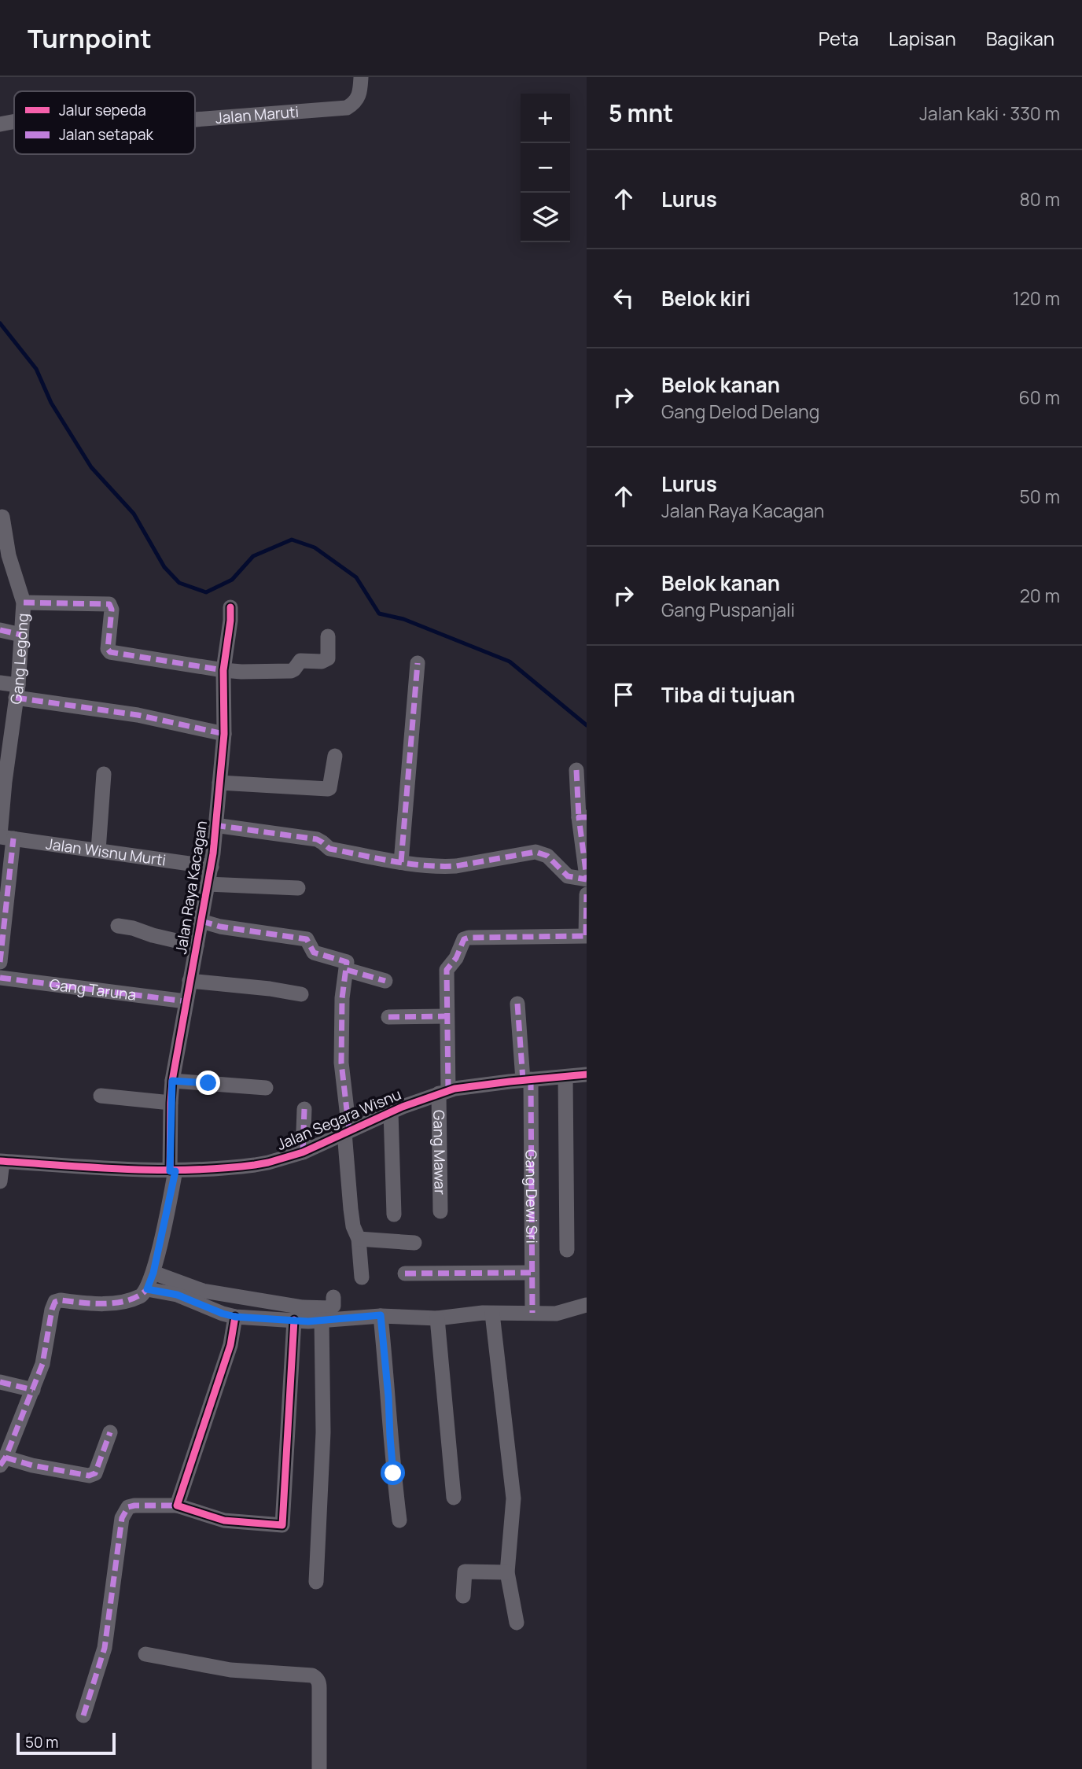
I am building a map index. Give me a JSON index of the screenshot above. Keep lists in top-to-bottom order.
{
  "streets": {
    "street": [
      "Jalan Maruti",
      "Gang Legong",
      "Jalan Wisnu Murti",
      "Jalan Raya Kacagan",
      "Gang Taruna",
      "Jalan Segara Wisnu",
      "Gang Mawar",
      "Gang Dewi Sri"
    ]
  },
  "crossings": [
    ["Gang Legong", "Jalan Wisnu Murti"],
    ["Jalan Wisnu Murti", "Jalan Raya Kacagan"],
    ["Jalan Raya Kacagan", "Gang Taruna"],
    ["Jalan Raya Kacagan", "Jalan Segara Wisnu"],
    ["Jalan Segara Wisnu", "Gang Mawar"],
    ["Jalan Segara Wisnu", "Gang Dewi Sri"]
  ],
  "legend": ["Jalur sepeda", "Jalan setapak"],
  "scale_bar": "50 m",
  "page": {
    "header": "Turnpoint",
    "nav": ["Peta", "Lapisan", "Bagikan"],
    "heading": ["5 mnt", "Jalan kaki · 330 m"],
    "map_buttons": ["+", "−"],
    "list": [
      ["Lurus", "80 m"],
      ["Belok kiri", "120 m"],
      ["Belok kanan", "Gang Delod Delang", "60 m"],
      ["Lurus", "Jalan Raya Kacagan", "50 m"],
      ["Belok kanan", "Gang Puspanjali", "20 m"],
      "Tiba di tujuan"
    ],
    "scale": "50 m"
  }
}
